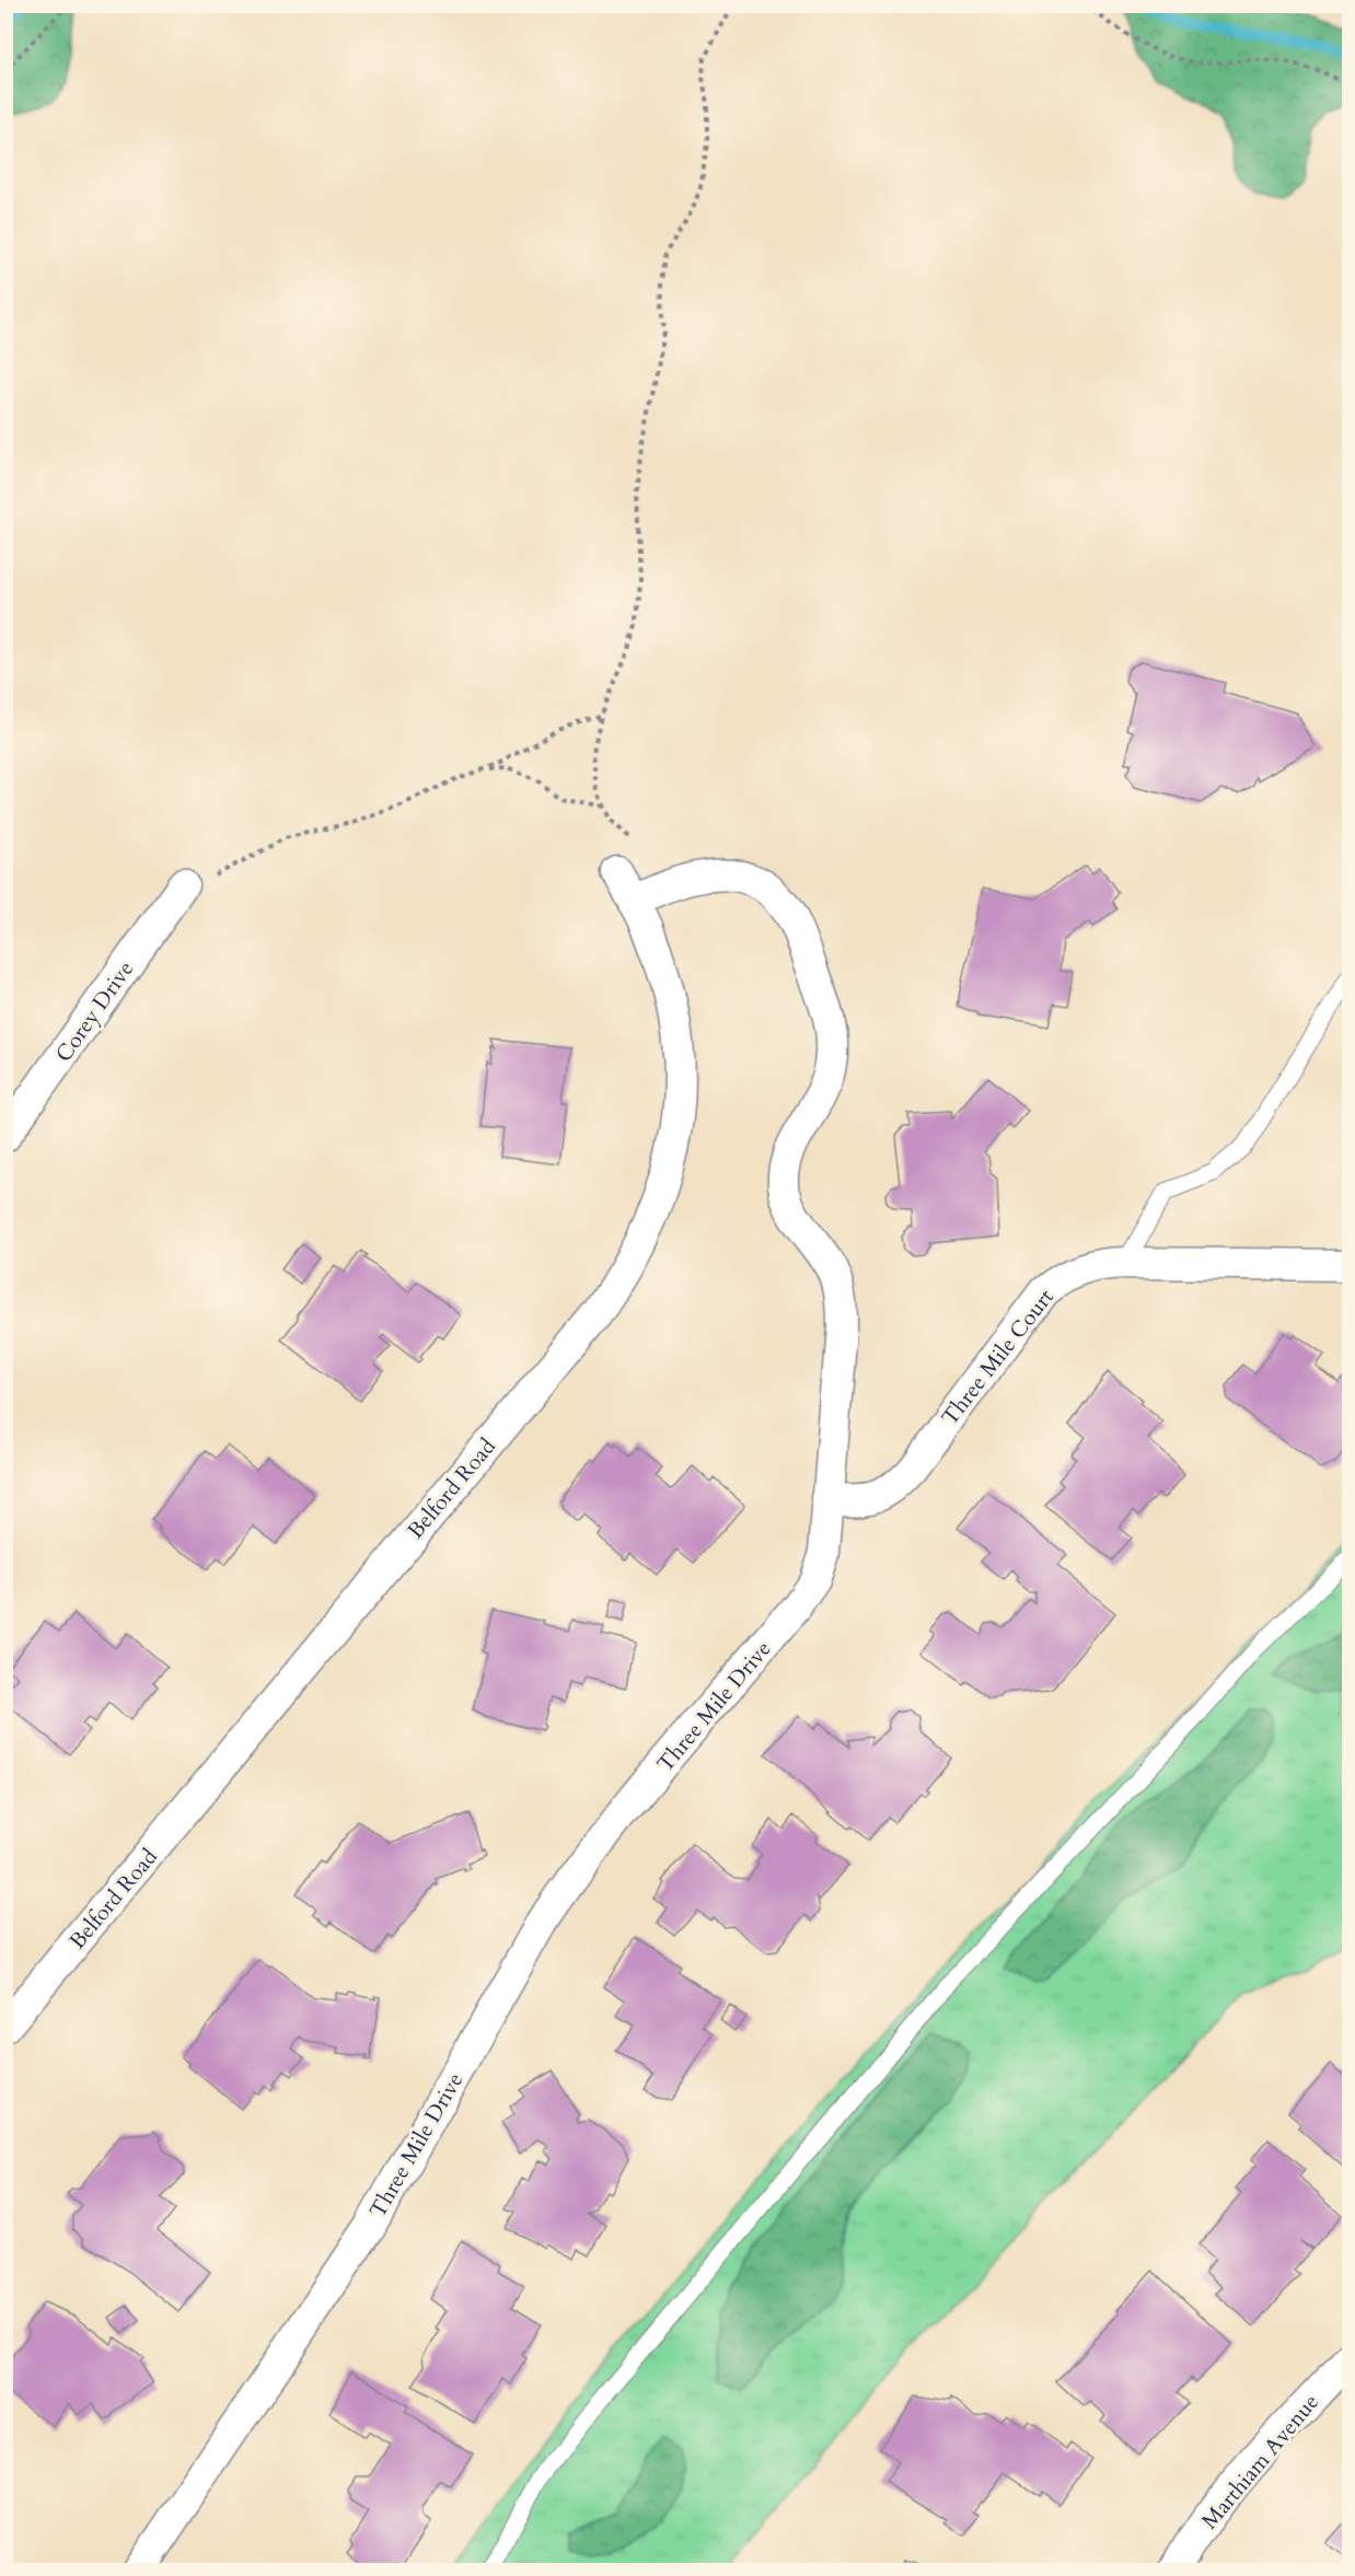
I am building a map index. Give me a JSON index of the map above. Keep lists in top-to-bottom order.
{
  "streets": {
    "street": [
      "Corey Drive",
      "Three Mile Court",
      "Belford Road",
      "Three Mile Drive",
      "Marthiam Avenue"
    ]
  },
  "crossings": [
    ["Three Mile Court", "Three Mile Drive"],
    ["Belford Road", "Three Mile Drive"]
  ]
}
